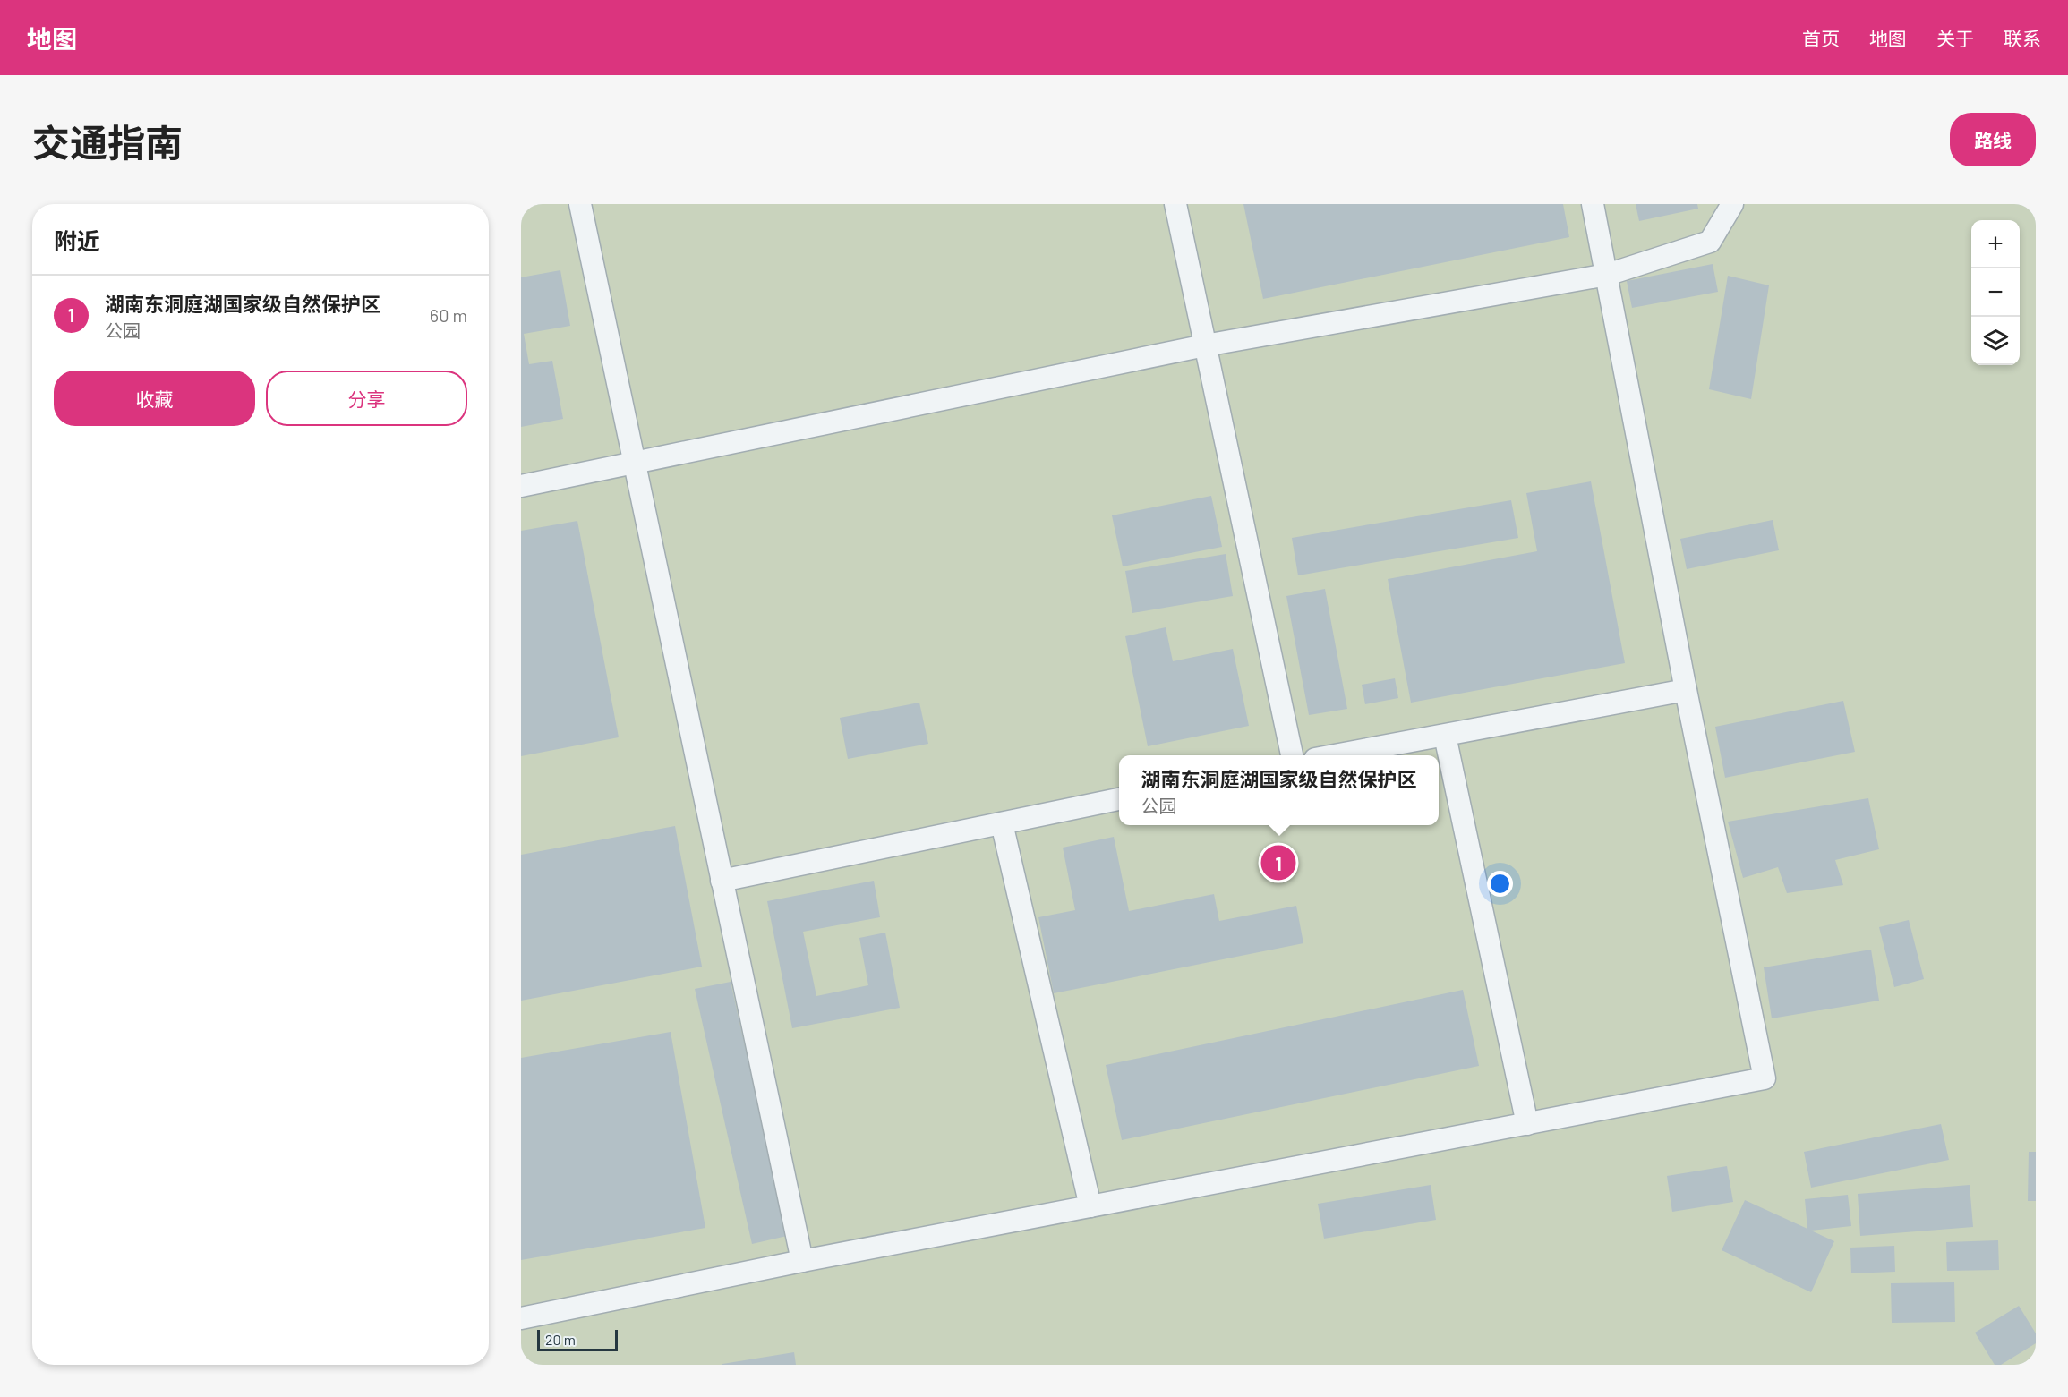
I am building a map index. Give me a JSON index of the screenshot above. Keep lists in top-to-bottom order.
{
  "scale_bar": "20 m",
  "page": {
    "header": "地图",
    "nav": [
      "首页",
      "地图",
      "关于",
      "联系"
    ],
    "title": "交通指南",
    "buttons": [
      "路线",
      ["收藏", "分享"]
    ],
    "heading": "附近",
    "map_buttons": ["+", "−"],
    "list": [
      {
        "mark": "1",
        "name": "湖南东洞庭湖国家级自然保护区",
        "note": "公园",
        "value": "60 m"
      }
    ],
    "popup": ["湖南东洞庭湖国家级自然保护区", "公园"],
    "pins": "1",
    "scale": "20 m"
  }
}
